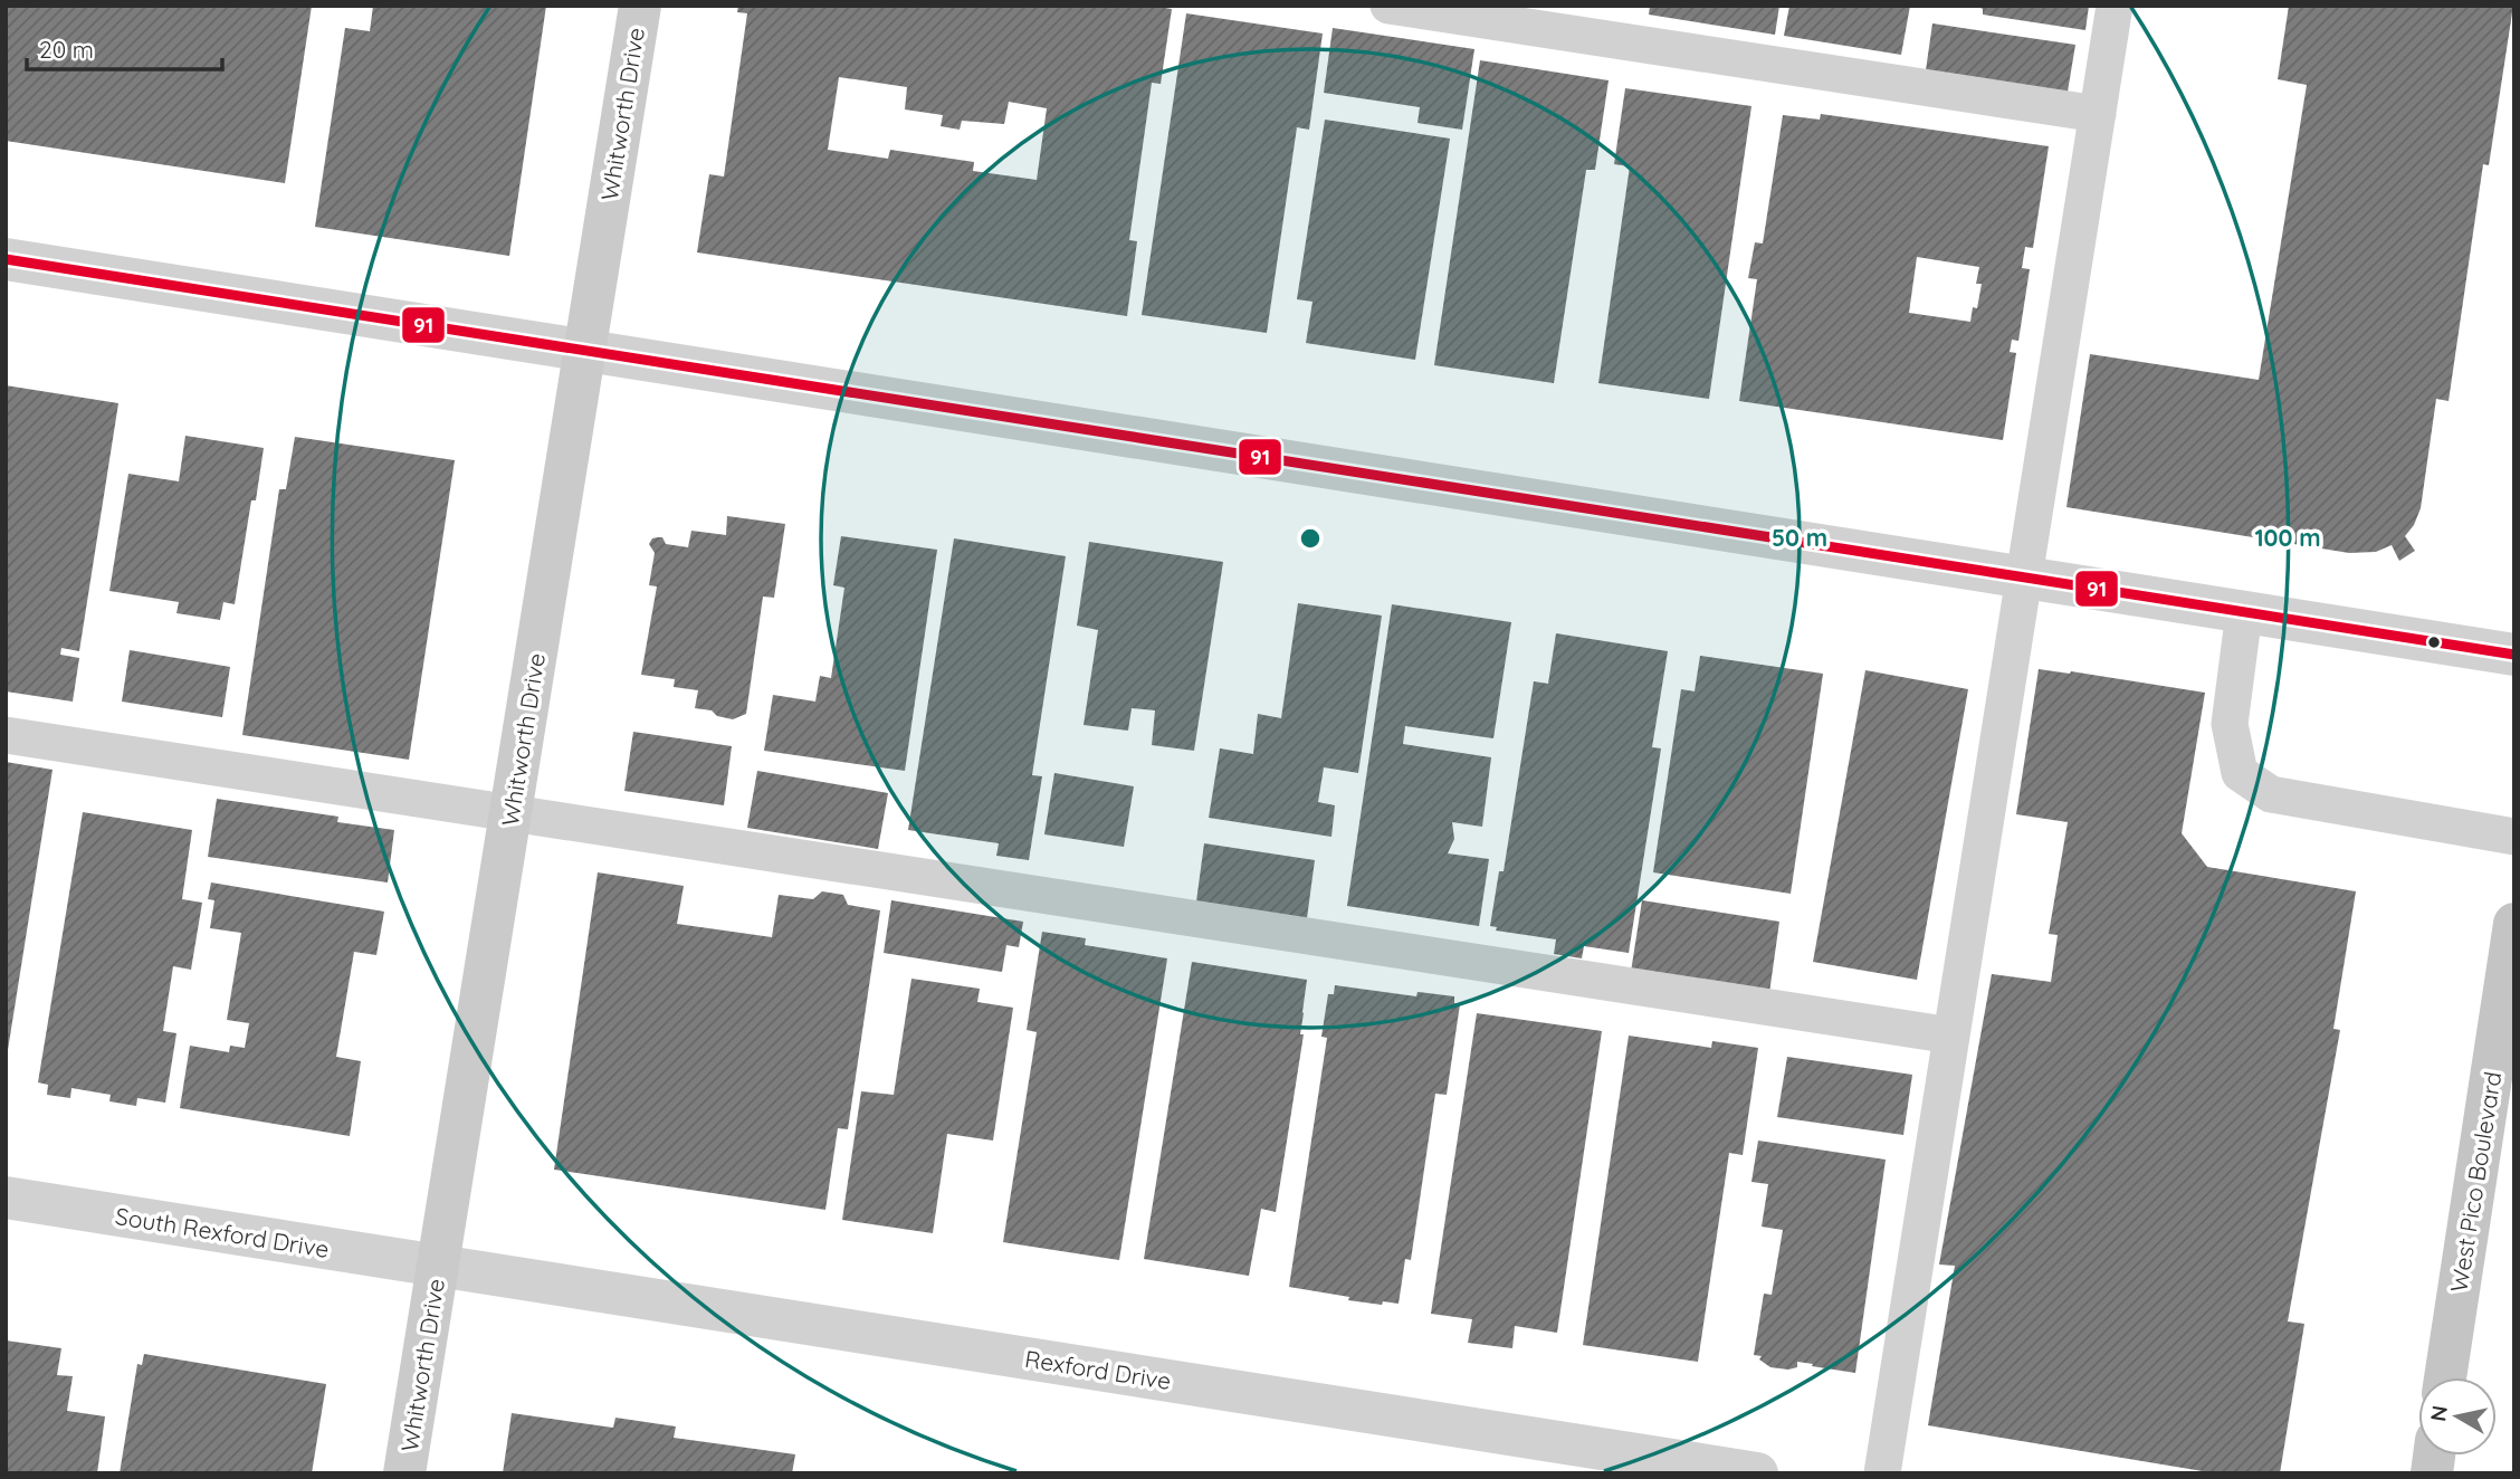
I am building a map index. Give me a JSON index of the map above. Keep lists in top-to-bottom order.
{
  "streets": {
    "main road": ["West Pico Boulevard"],
    "street": ["Whitworth Drive", "South Rexford Drive", "Rexford Drive"]
  },
  "crossings": [
    ["Whitworth Drive", "South Rexford Drive"],
    ["Whitworth Drive", "Rexford Drive"],
    ["South Rexford Drive", "Rexford Drive"]
  ],
  "lines": ["transit line 91"],
  "scale_bar": "20 m",
  "north": "left",
  "rings": ["50 m", "100 m"]
}
